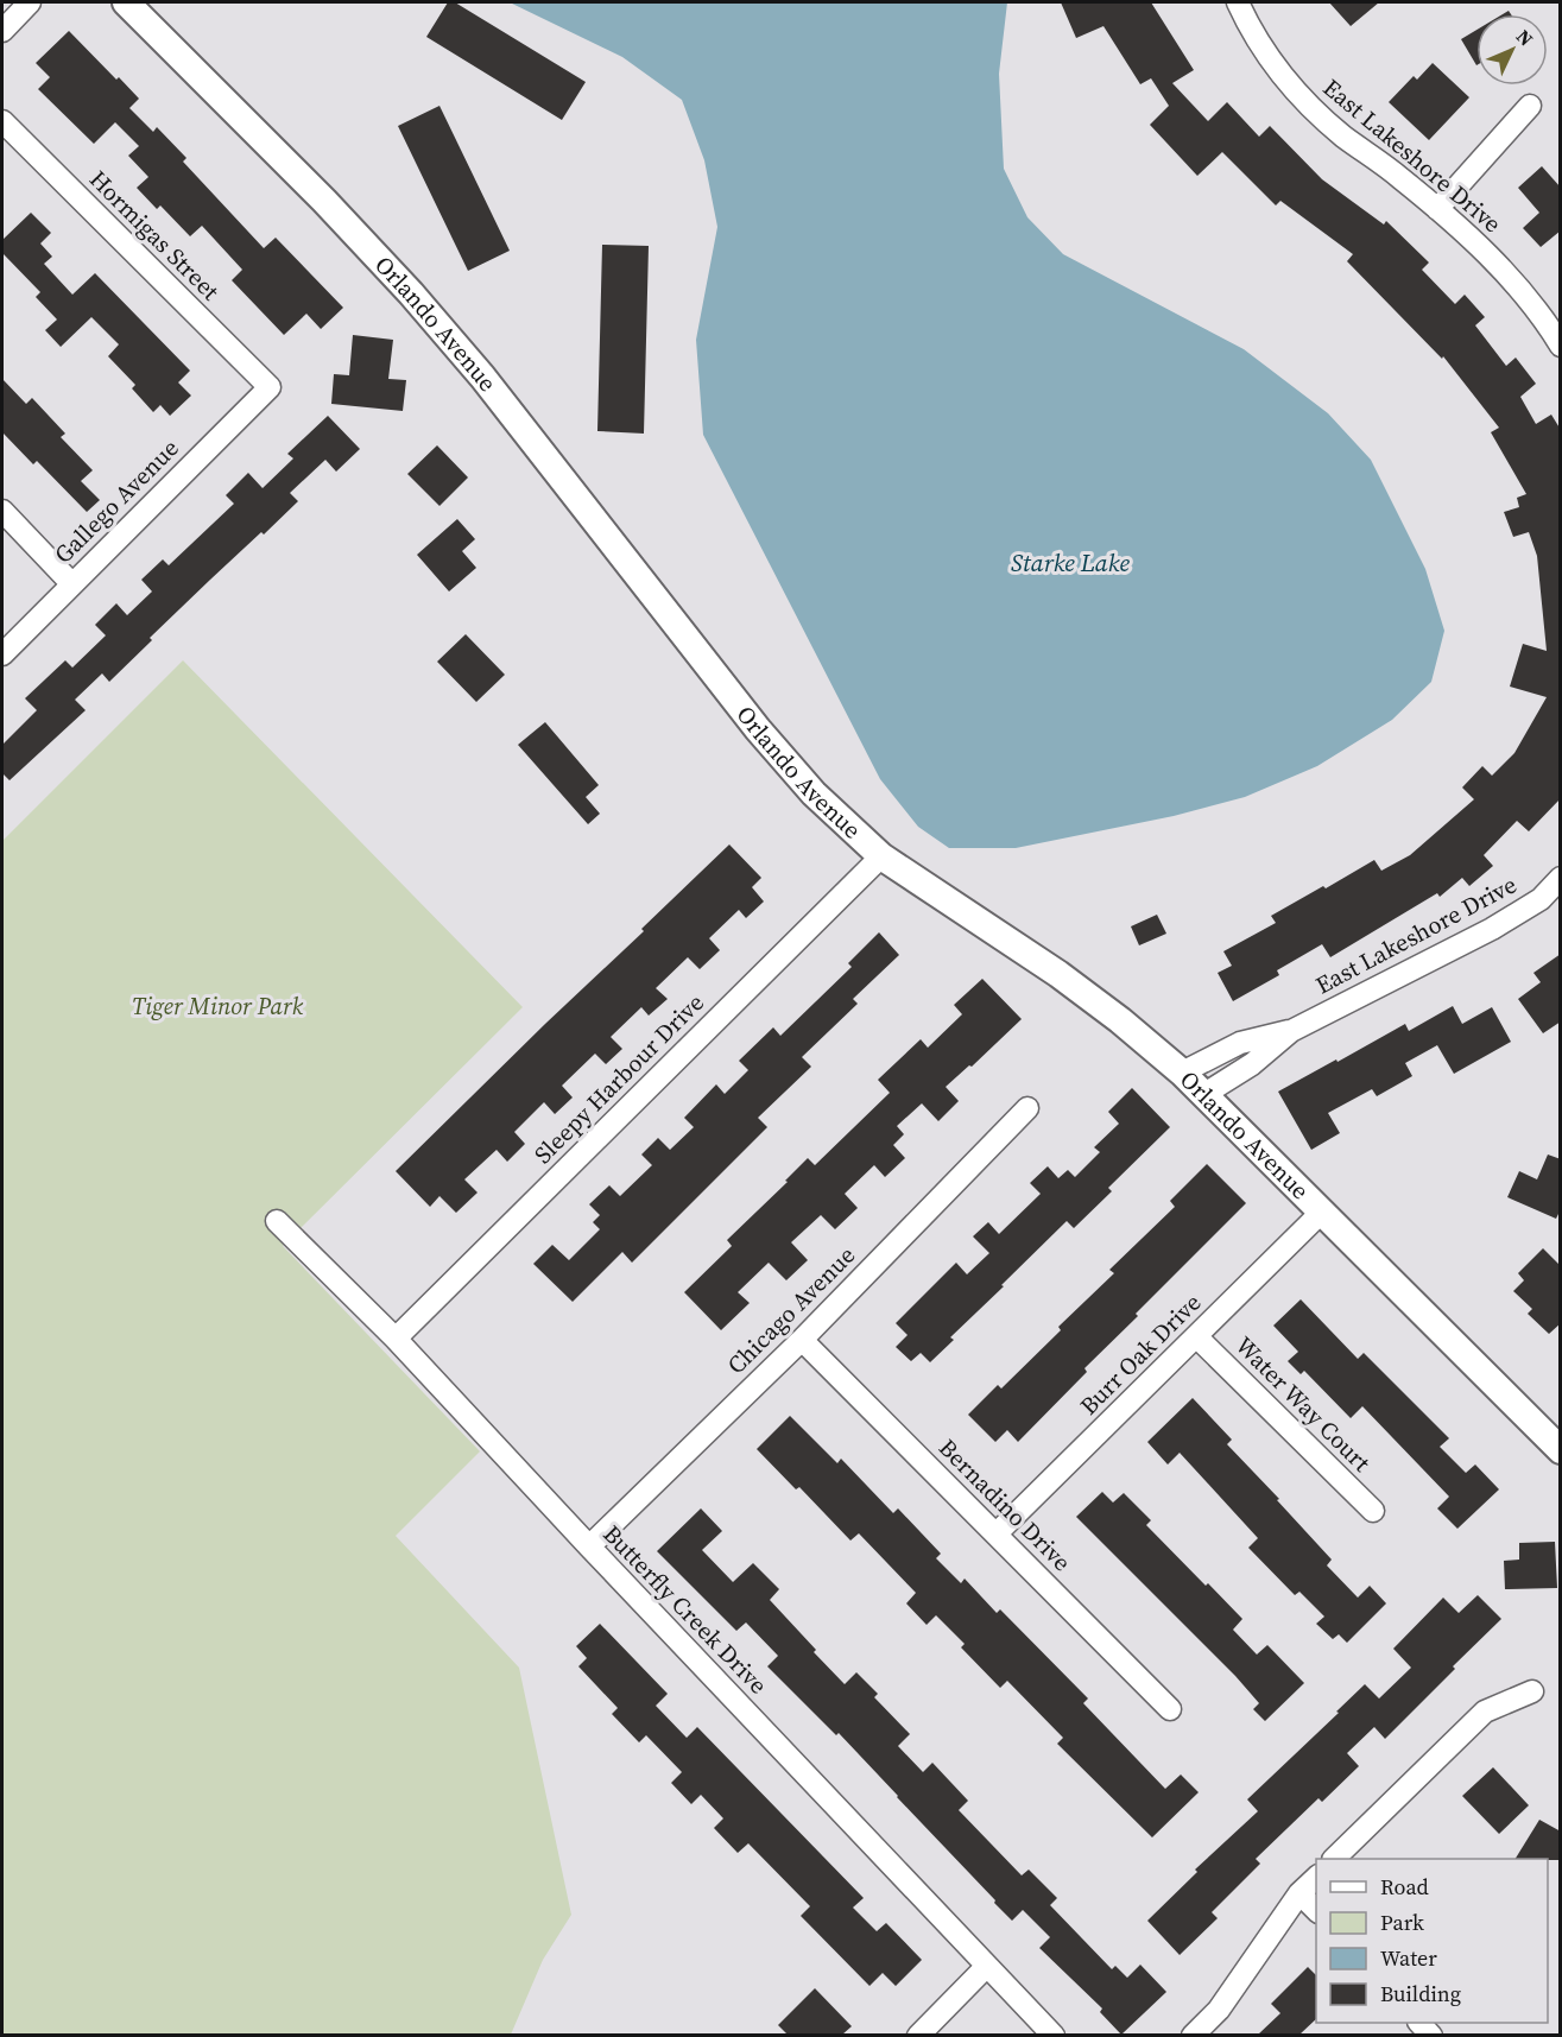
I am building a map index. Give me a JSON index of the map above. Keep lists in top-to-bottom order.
{
  "streets": {
    "street": [
      "East Lakeshore Drive",
      "Hormigas Street",
      "Orlando Avenue",
      "Gallego Avenue",
      "Sleepy Harbour Drive",
      "Chicago Avenue",
      "Burr Oak Drive",
      "Water Way Court",
      "Bernadino Drive",
      "Butterfly Creek Drive"
    ]
  },
  "crossings": [
    ["East Lakeshore Drive", "Orlando Avenue"],
    ["Hormigas Street", "Gallego Avenue"],
    ["Orlando Avenue", "Sleepy Harbour Drive"],
    ["Orlando Avenue", "Burr Oak Drive"],
    ["Sleepy Harbour Drive", "Butterfly Creek Drive"],
    ["Chicago Avenue", "Bernadino Drive"],
    ["Chicago Avenue", "Butterfly Creek Drive"],
    ["Burr Oak Drive", "Water Way Court"],
    ["Burr Oak Drive", "Bernadino Drive"]
  ],
  "water": ["Starke Lake"],
  "parks": ["Tiger Minor Park"],
  "legend": [
    "Road",
    "Park",
    "Water",
    "Building"
  ],
  "north": "top right"
}
